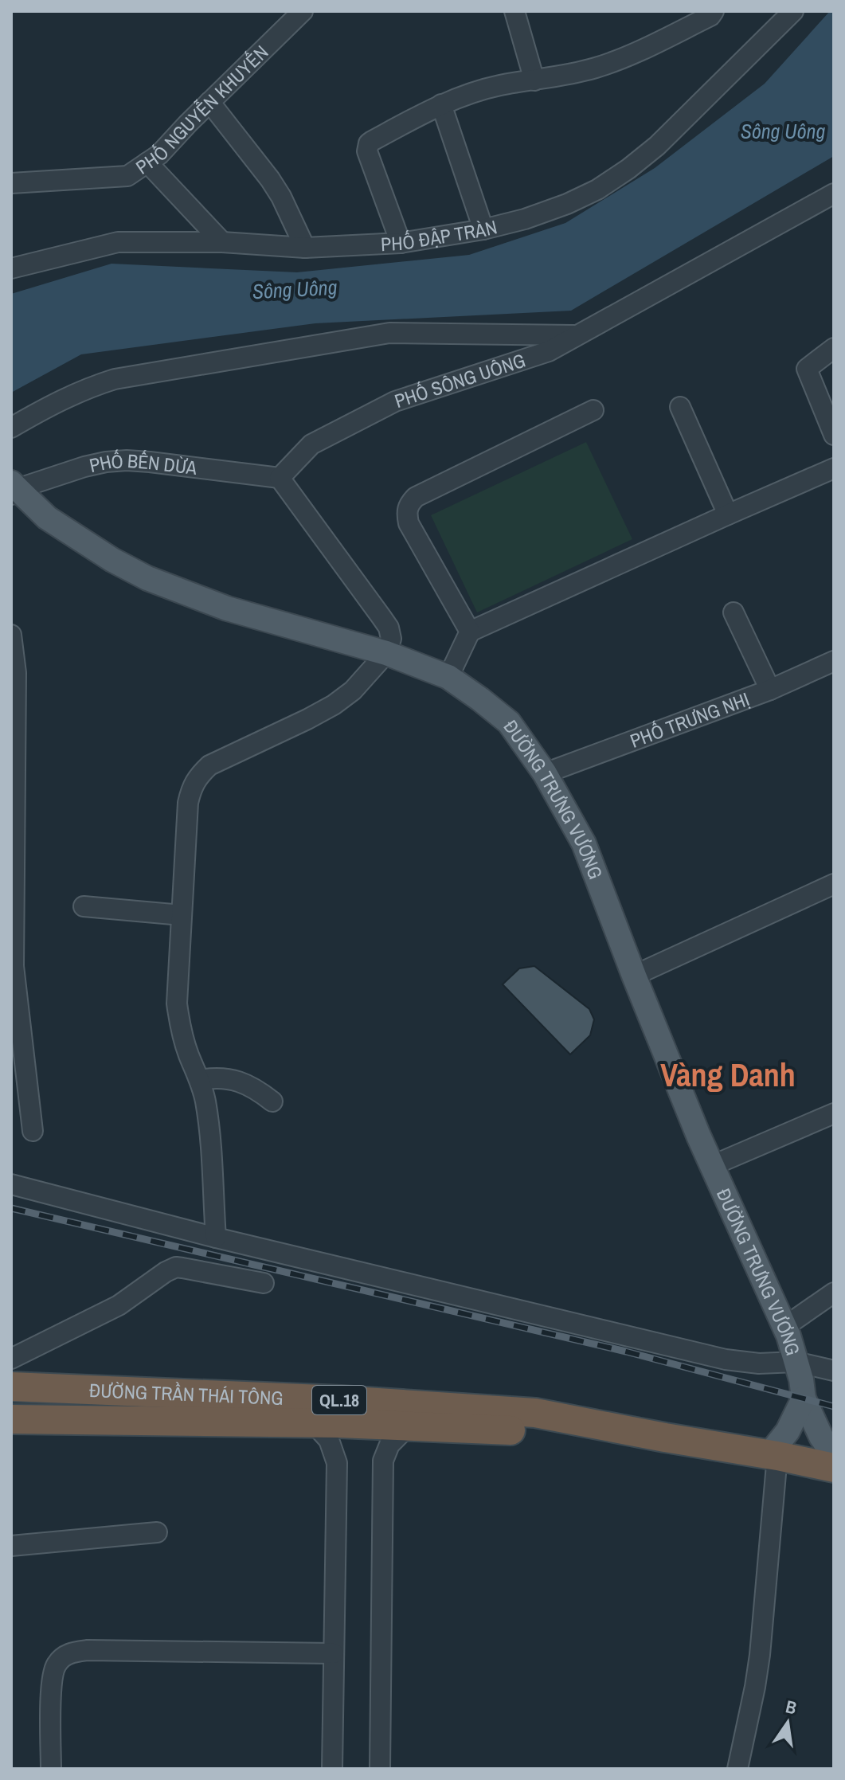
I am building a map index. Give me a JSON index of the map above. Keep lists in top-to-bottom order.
{
  "streets": {
    "highway": ["ĐƯỜNG TRẦN THÁI TÔNG", "QL.18"],
    "main road": ["ĐƯỜNG TRƯNG VƯƠNG"],
    "street": [
      "PHỐ NGUYỄN KHUYẾN",
      "PHỐ ĐẬP TRÀN",
      "PHỐ SÔNG UÔNG",
      "PHỐ BẾN DỪA",
      "PHỐ TRƯNG NHỊ"
    ]
  },
  "crossings": [
    ["PHỐ SÔNG UÔNG", "PHỐ BẾN DỪA"],
    ["PHỐ BẾN DỪA", "ĐƯỜNG TRƯNG VƯƠNG"],
    ["PHỐ TRƯNG NHỊ", "ĐƯỜNG TRƯNG VƯƠNG"]
  ],
  "districts": ["Vàng Danh"],
  "water": ["Sông Uông"],
  "north": "top"
}
